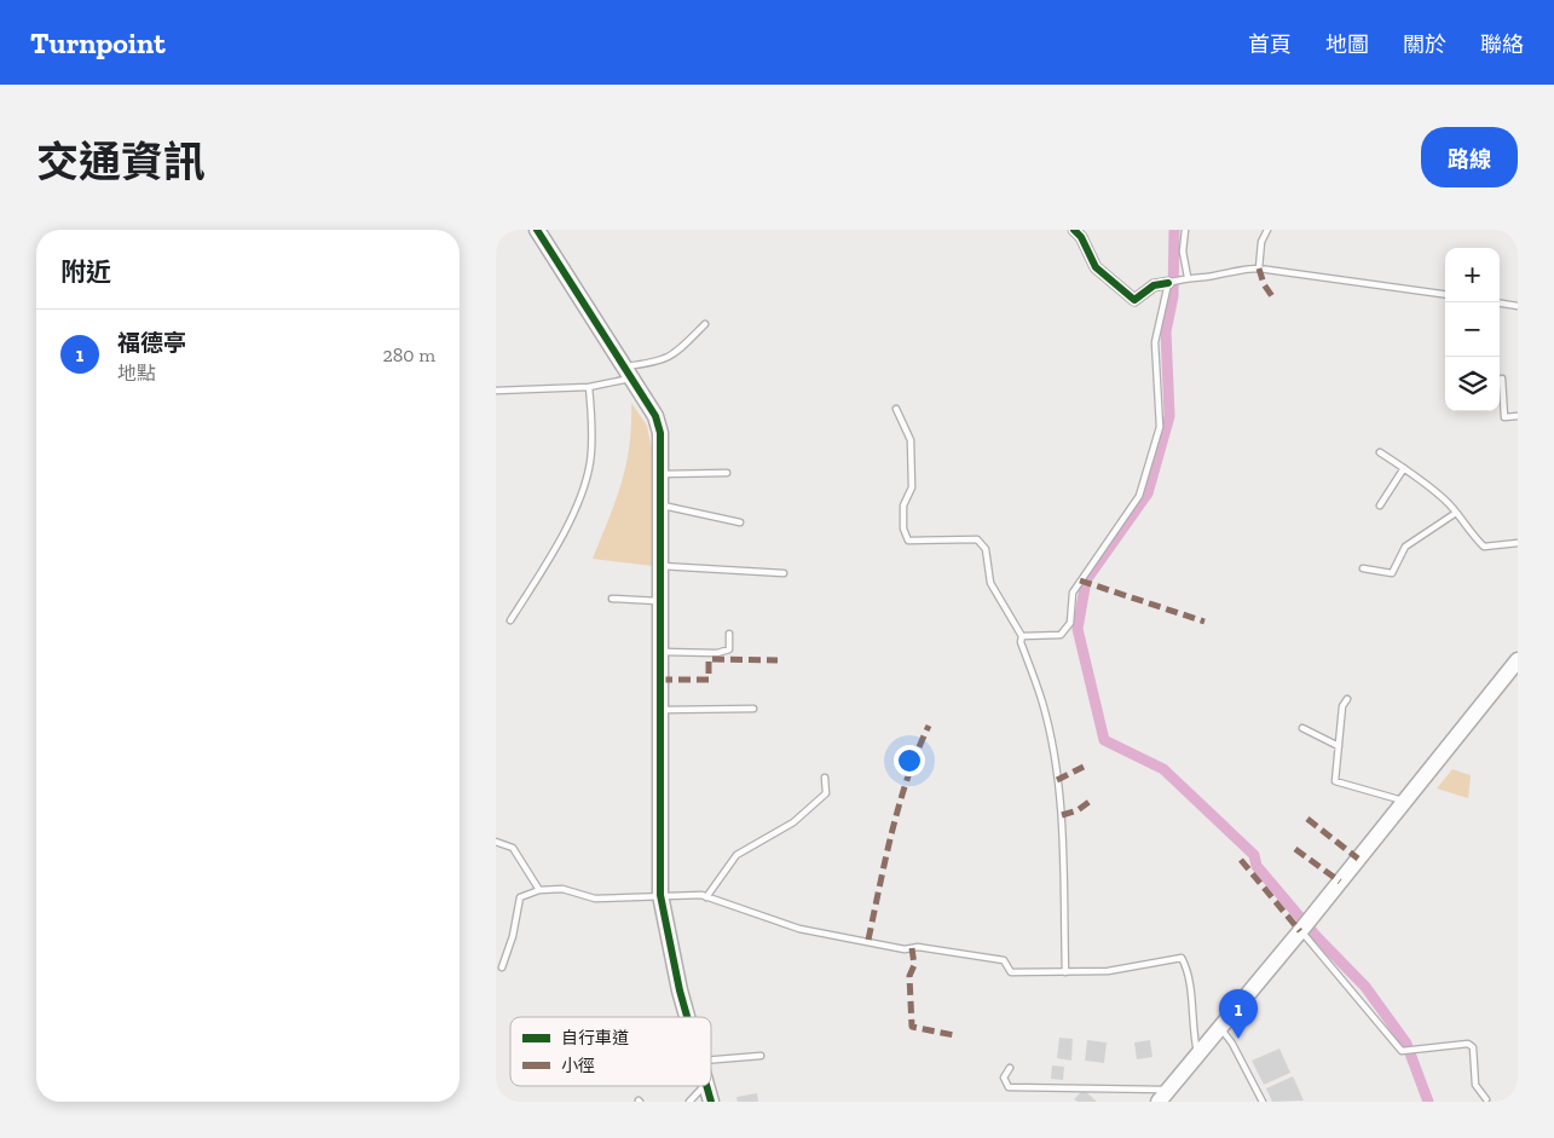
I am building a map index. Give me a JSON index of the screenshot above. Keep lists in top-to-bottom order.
{
  "legend": ["自行車道", "小徑"],
  "page": {
    "header": "Turnpoint",
    "nav": [
      "首頁",
      "地圖",
      "關於",
      "聯絡"
    ],
    "title": "交通資訊",
    "buttons": "路線",
    "heading": "附近",
    "map_buttons": ["+", "−"],
    "list": [
      {
        "mark": "1",
        "name": "福德亭",
        "note": "地點",
        "value": "280 m"
      }
    ],
    "pins": "1"
  }
}
